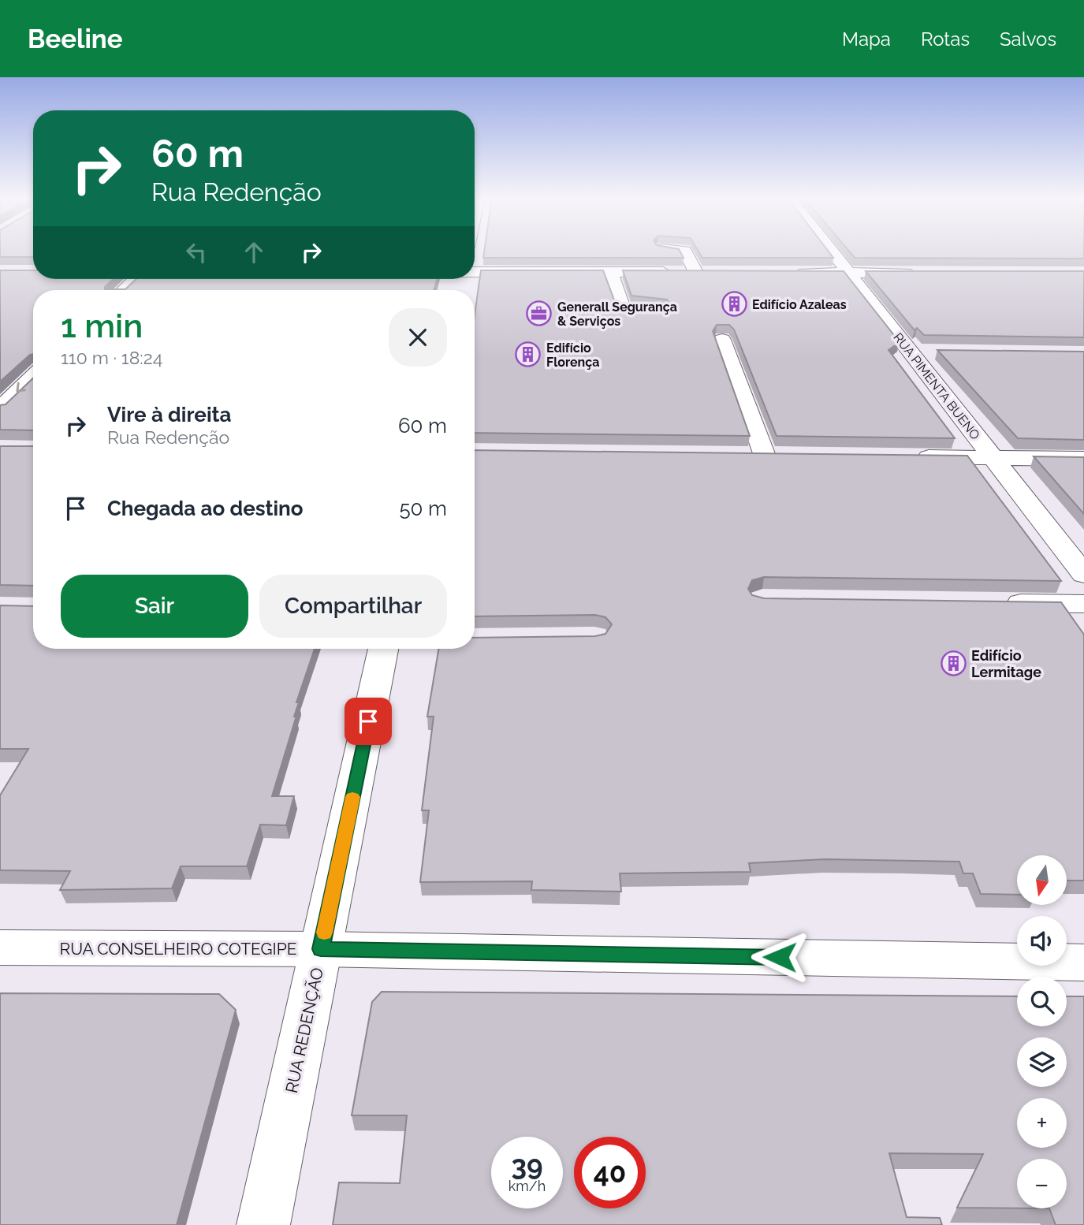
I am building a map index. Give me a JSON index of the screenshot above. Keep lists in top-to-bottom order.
{
  "streets": {
    "street": ["RUA PIMENTA BUENO", "RUA CONSELHEIRO COTEGIPE", "RUA REDENÇÃO"]
  },
  "crossings": [
    ["RUA CONSELHEIRO COTEGIPE", "RUA REDENÇÃO"]
  ],
  "places": {
    "building": ["Edifício Azaleas", "Edifício Florença", "Edifício Lermitage"],
    "office": ["Generall Segurança & Serviços"]
  },
  "north": "bottom",
  "page": {
    "header": "Beeline",
    "nav": ["Mapa", "Rotas", "Salvos"],
    "turn": ["60 m", "Rua Redenção"],
    "heading": ["1 min", "110 m · 18:24"],
    "list": [
      {
        "name": "Vire à direita",
        "note": "Rua Redenção",
        "value": "60 m"
      },
      {
        "name": "Chegada ao destino",
        "value": "50 m"
      }
    ],
    "buttons": ["Sair", "Compartilhar"],
    "map_buttons": ["+", "−"],
    "speed": "39 km/h",
    "limit": "40"
  }
}
